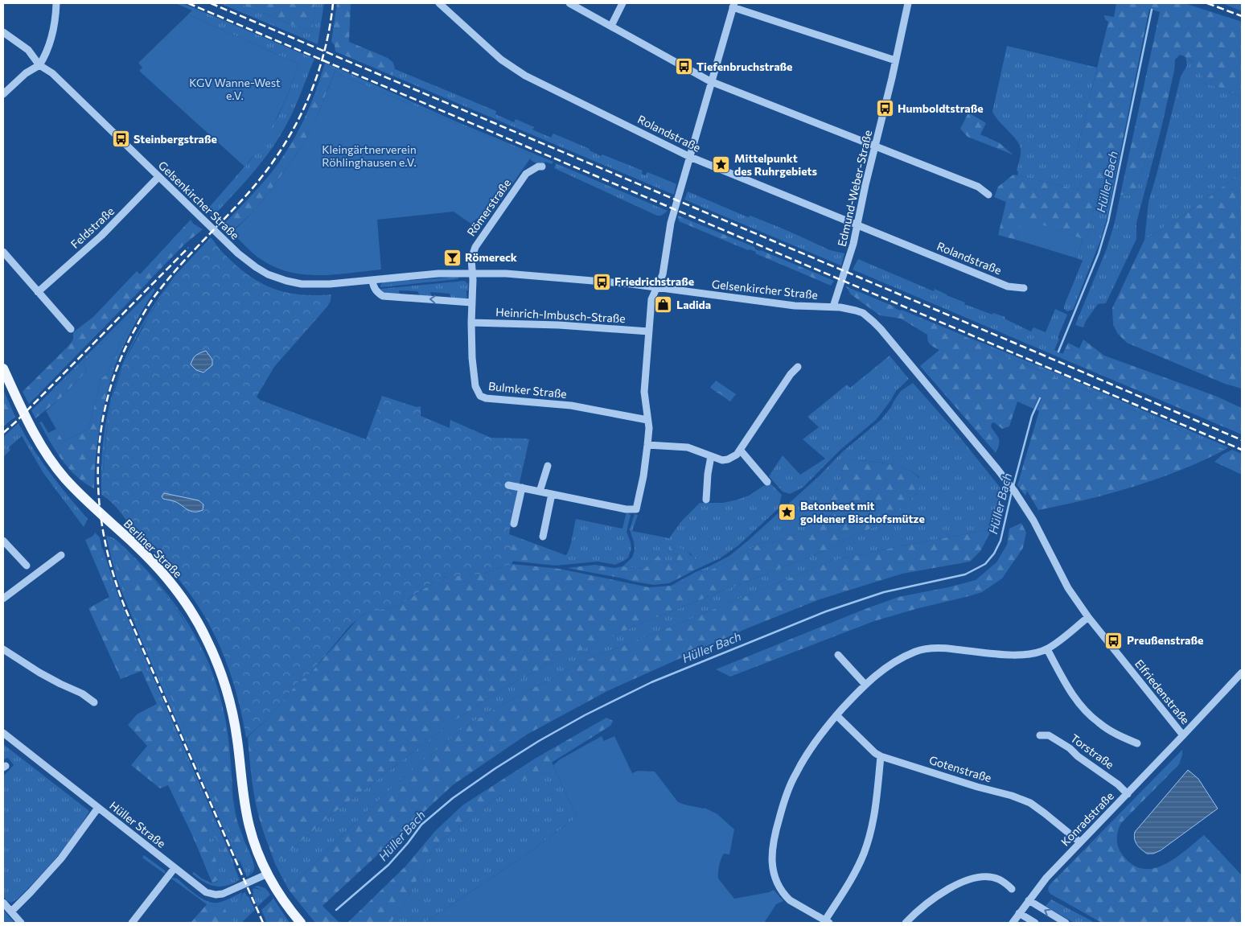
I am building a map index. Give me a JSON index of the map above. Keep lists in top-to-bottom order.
{
  "streets": {
    "main road": ["Berliner Straße"],
    "street": [
      "Rolandstraße",
      "Edmund-Weber-Straße",
      "Gelsenkircher Straße",
      "Römerstraße",
      "Feldstraße",
      "Heinrich-Imbusch-Straße",
      "Bulmker Straße",
      "Elfriedenstraße",
      "Torstraße",
      "Gotenstraße",
      "Konradstraße",
      "Hüller Straße"
    ]
  },
  "crossings": [
    ["Rolandstraße", "Edmund-Weber-Straße"],
    ["Edmund-Weber-Straße", "Gelsenkircher Straße"],
    ["Gelsenkircher Straße", "Römerstraße"],
    ["Gelsenkircher Straße", "Feldstraße"],
    ["Gelsenkircher Straße", "Bulmker Straße"],
    ["Gelsenkircher Straße", "Elfriedenstraße"],
    ["Römerstraße", "Bulmker Straße"],
    ["Heinrich-Imbusch-Straße", "Bulmker Straße"],
    ["Berliner Straße", "Hüller Straße"],
    ["Elfriedenstraße", "Konradstraße"],
    ["Torstraße", "Konradstraße"],
    ["Gotenstraße", "Konradstraße"]
  ],
  "water": ["Hüller Bach"],
  "parks": ["KGV Wanne-West e.V.", "Kleingärtnerverein Röhlinghausen e.V."],
  "places": {
    "bus stop": [
      "Tiefenbruchstraße",
      "Humboldtstraße",
      "Steinbergstraße",
      "Friedrichstraße",
      "Preußenstraße"
    ],
    "place": ["Mittelpunkt des Ruhrgebiets", "Betonbeet mit goldener Bischofsmütze"],
    "bar": ["Römereck"],
    "shop": ["Ladida"]
  }
}
